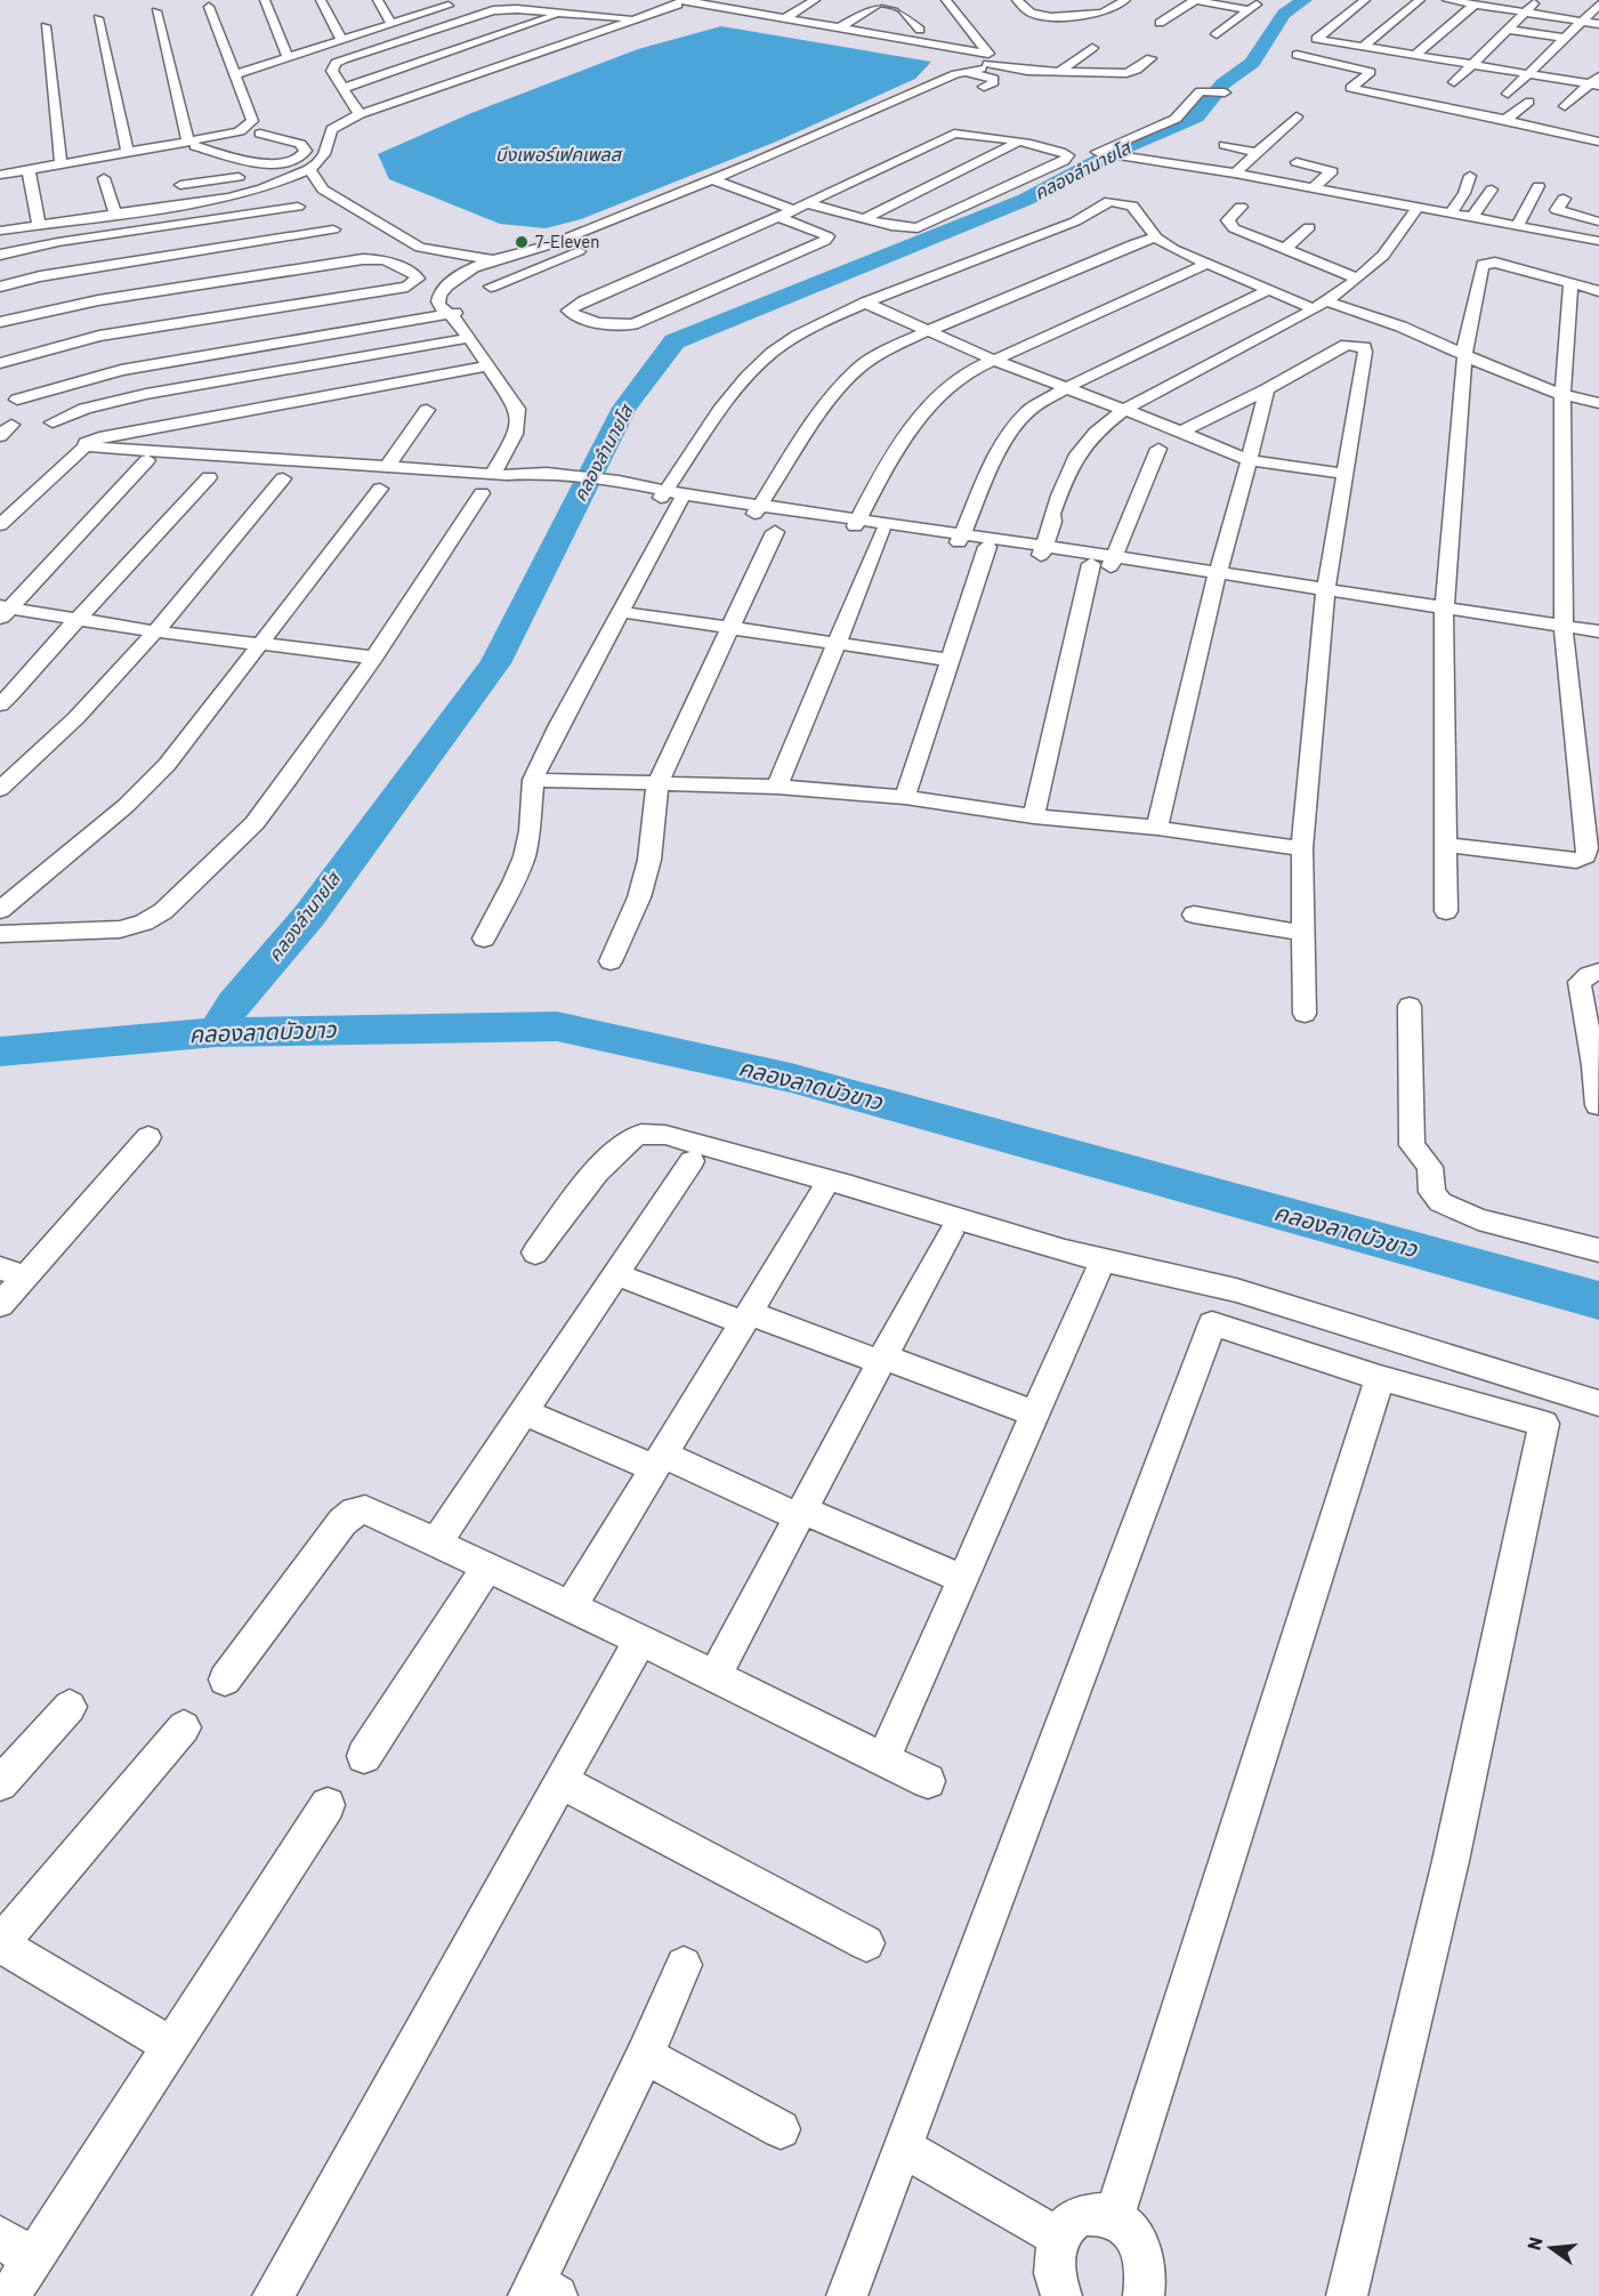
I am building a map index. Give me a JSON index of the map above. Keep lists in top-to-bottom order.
{
  "water": ["บึงเพอร์เฟคเพลส", "คลองลำนายโส", "คลองลาดบัวขาว"],
  "places": ["7-Eleven"],
  "north": "left"
}
